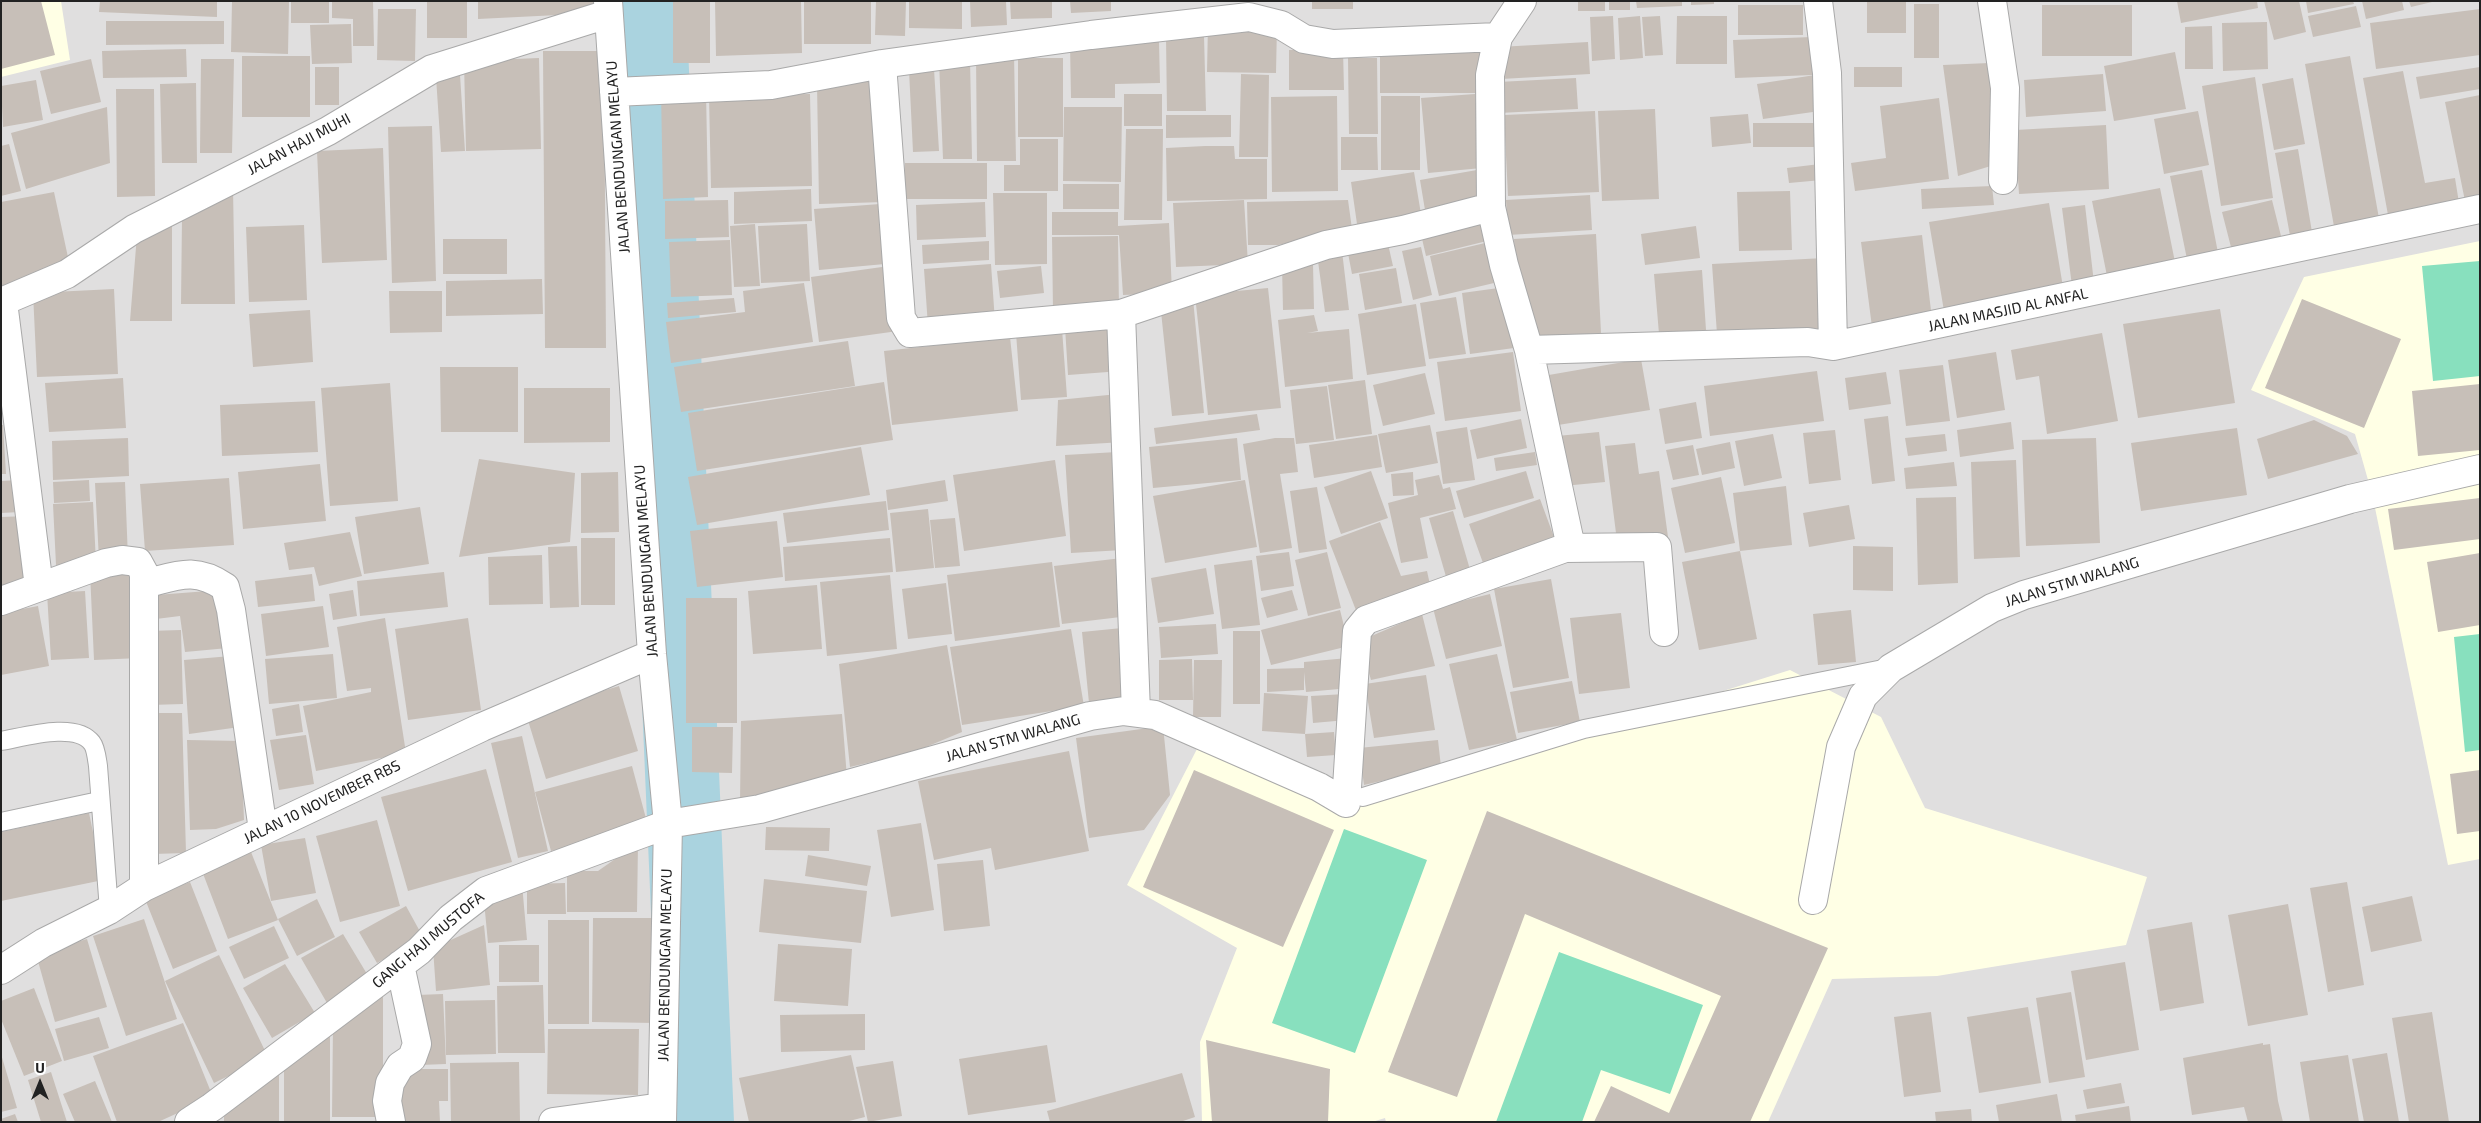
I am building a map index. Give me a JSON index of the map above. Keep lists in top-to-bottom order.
{
  "streets": {
    "street": [
      "JALAN HAJI MUHI",
      "JALAN BENDUNGAN MELAYU",
      "JALAN MASJID AL ANFAL",
      "JALAN STM WALANG",
      "JALAN 10 NOVEMBER RBS",
      "GANG HAJI MUSTOFA"
    ]
  },
  "crossings": [
    ["JALAN HAJI MUHI", "JALAN BENDUNGAN MELAYU"],
    ["JALAN BENDUNGAN MELAYU", "JALAN STM WALANG"],
    ["JALAN BENDUNGAN MELAYU", "JALAN 10 NOVEMBER RBS"],
    ["JALAN BENDUNGAN MELAYU", "GANG HAJI MUSTOFA"],
    ["JALAN STM WALANG", "GANG HAJI MUSTOFA"]
  ],
  "north": "top"
}
